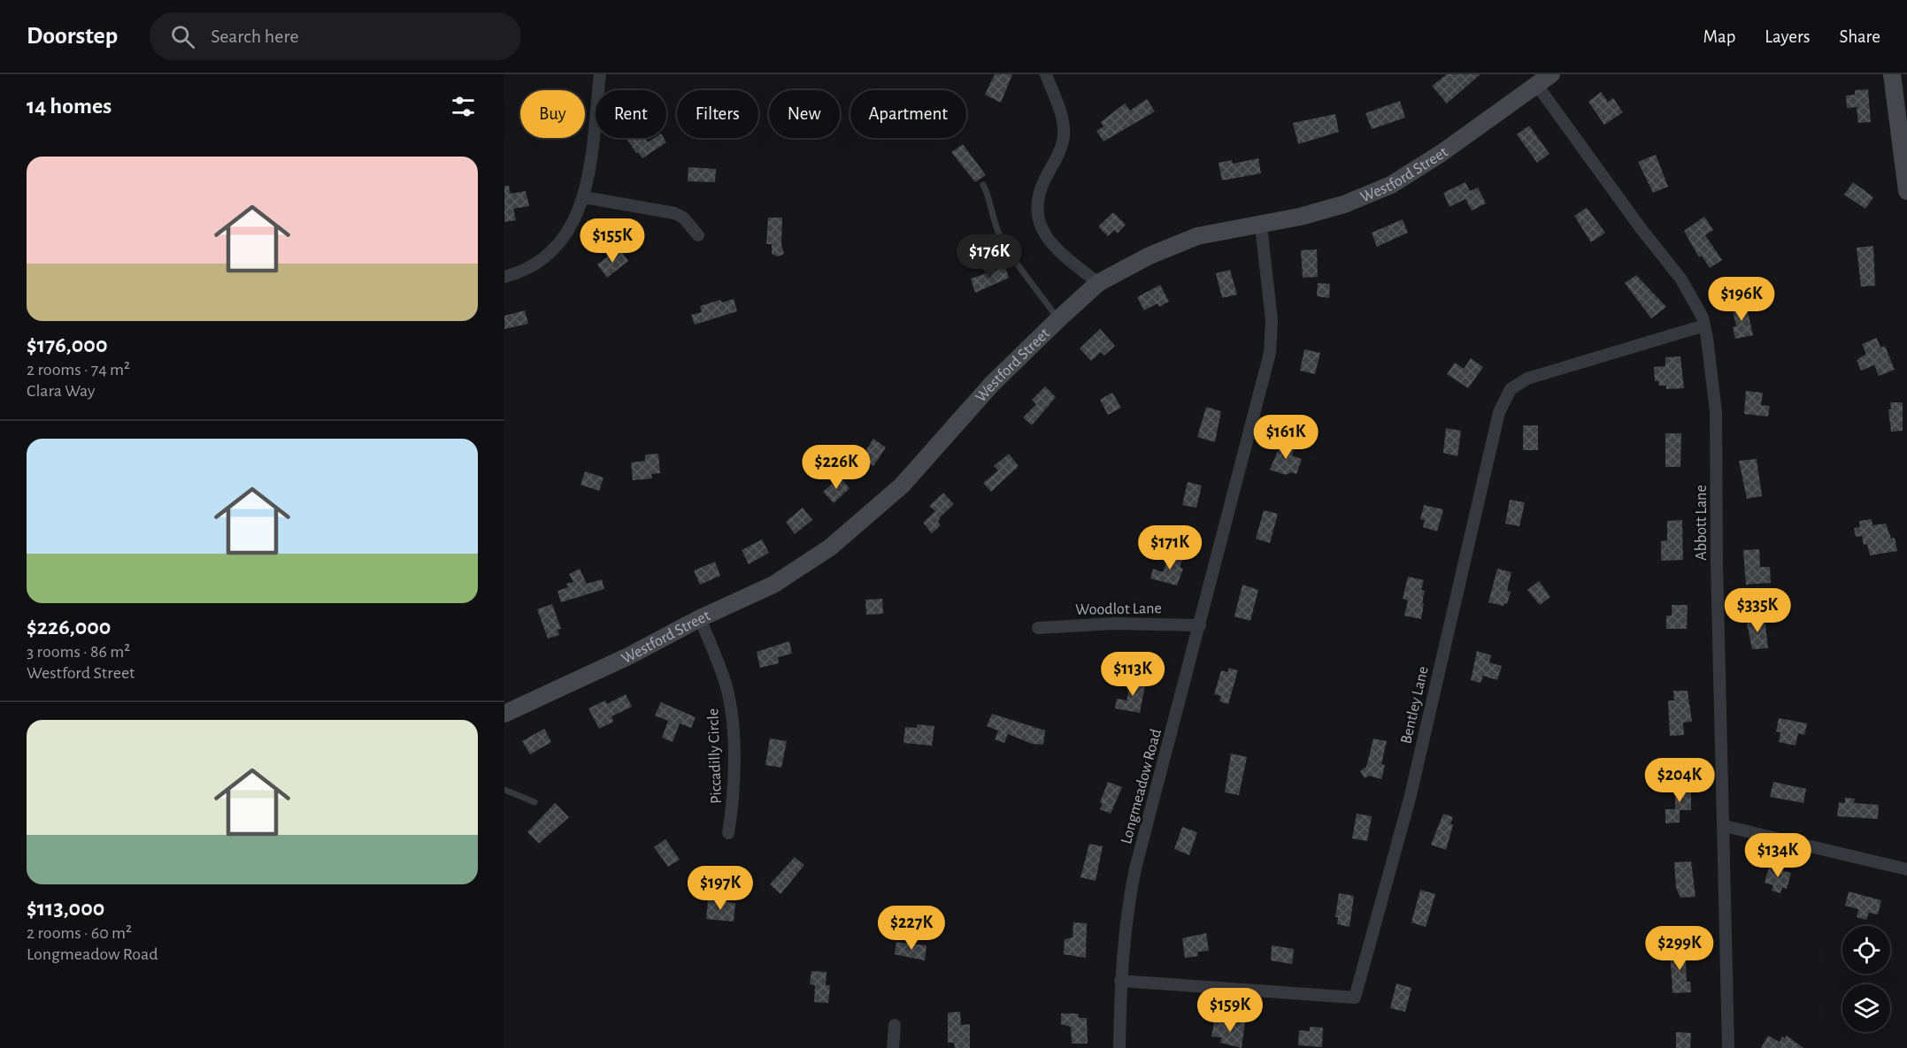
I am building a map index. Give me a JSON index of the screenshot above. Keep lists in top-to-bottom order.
{
  "streets": {
    "main road": ["Westford Street"],
    "street": [
      "Abbott Lane",
      "Woodlot Lane",
      "Bentley Lane",
      "Piccadilly Circle",
      "Longmeadow Road"
    ]
  },
  "crossings": [
    ["Westford Street", "Abbott Lane"],
    ["Westford Street", "Piccadilly Circle"],
    ["Westford Street", "Longmeadow Road"],
    ["Abbott Lane", "Bentley Lane"],
    ["Woodlot Lane", "Longmeadow Road"],
    ["Bentley Lane", "Longmeadow Road"]
  ],
  "page": {
    "header": "Doorstep",
    "search": "Search here",
    "nav": ["Map", "Layers", "Share"],
    "heading": "14 homes",
    "chip": [
      "Buy",
      "Rent",
      "Filters",
      "New",
      "Apartment"
    ],
    "list": [
      {
        "name": "$176,000",
        "note": "2 rooms · 74 m² · Clara Way"
      },
      {
        "name": "$226,000",
        "note": "3 rooms · 86 m² · Westford Street"
      },
      {
        "name": "$113,000",
        "note": "2 rooms · 60 m² · Longmeadow Road"
      }
    ],
    "price": [
      "$155K",
      "$176K",
      "$196K",
      "$161K",
      "$226K",
      "$171K",
      "$335K",
      "$113K",
      "$204K",
      "$134K",
      "$197K",
      "$227K",
      "$299K",
      "$159K"
    ]
  }
}
